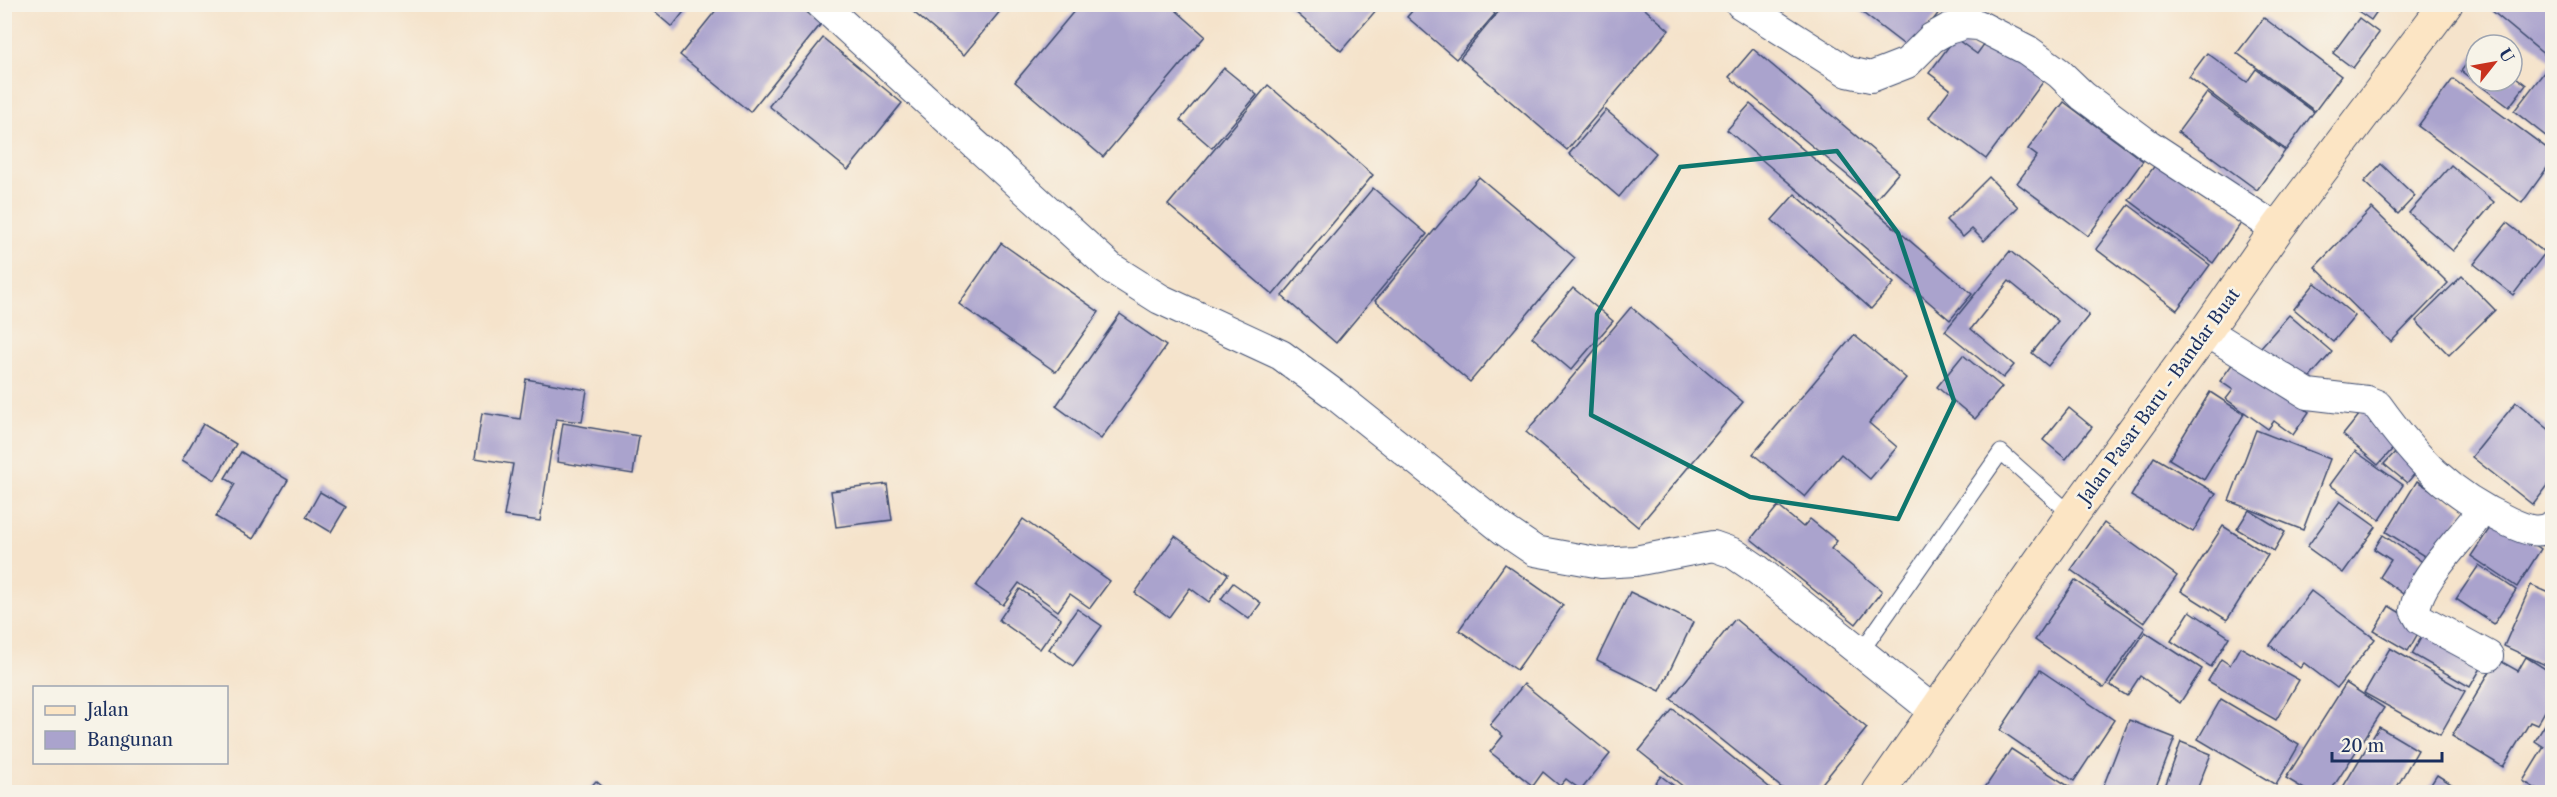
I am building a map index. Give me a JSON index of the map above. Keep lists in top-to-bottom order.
{
  "streets": {
    "street": ["Jalan Pasar Baru - Bandar Buat"]
  },
  "legend": ["Jalan", "Bangunan"],
  "scale_bar": "20 m",
  "north": "top right"
}
